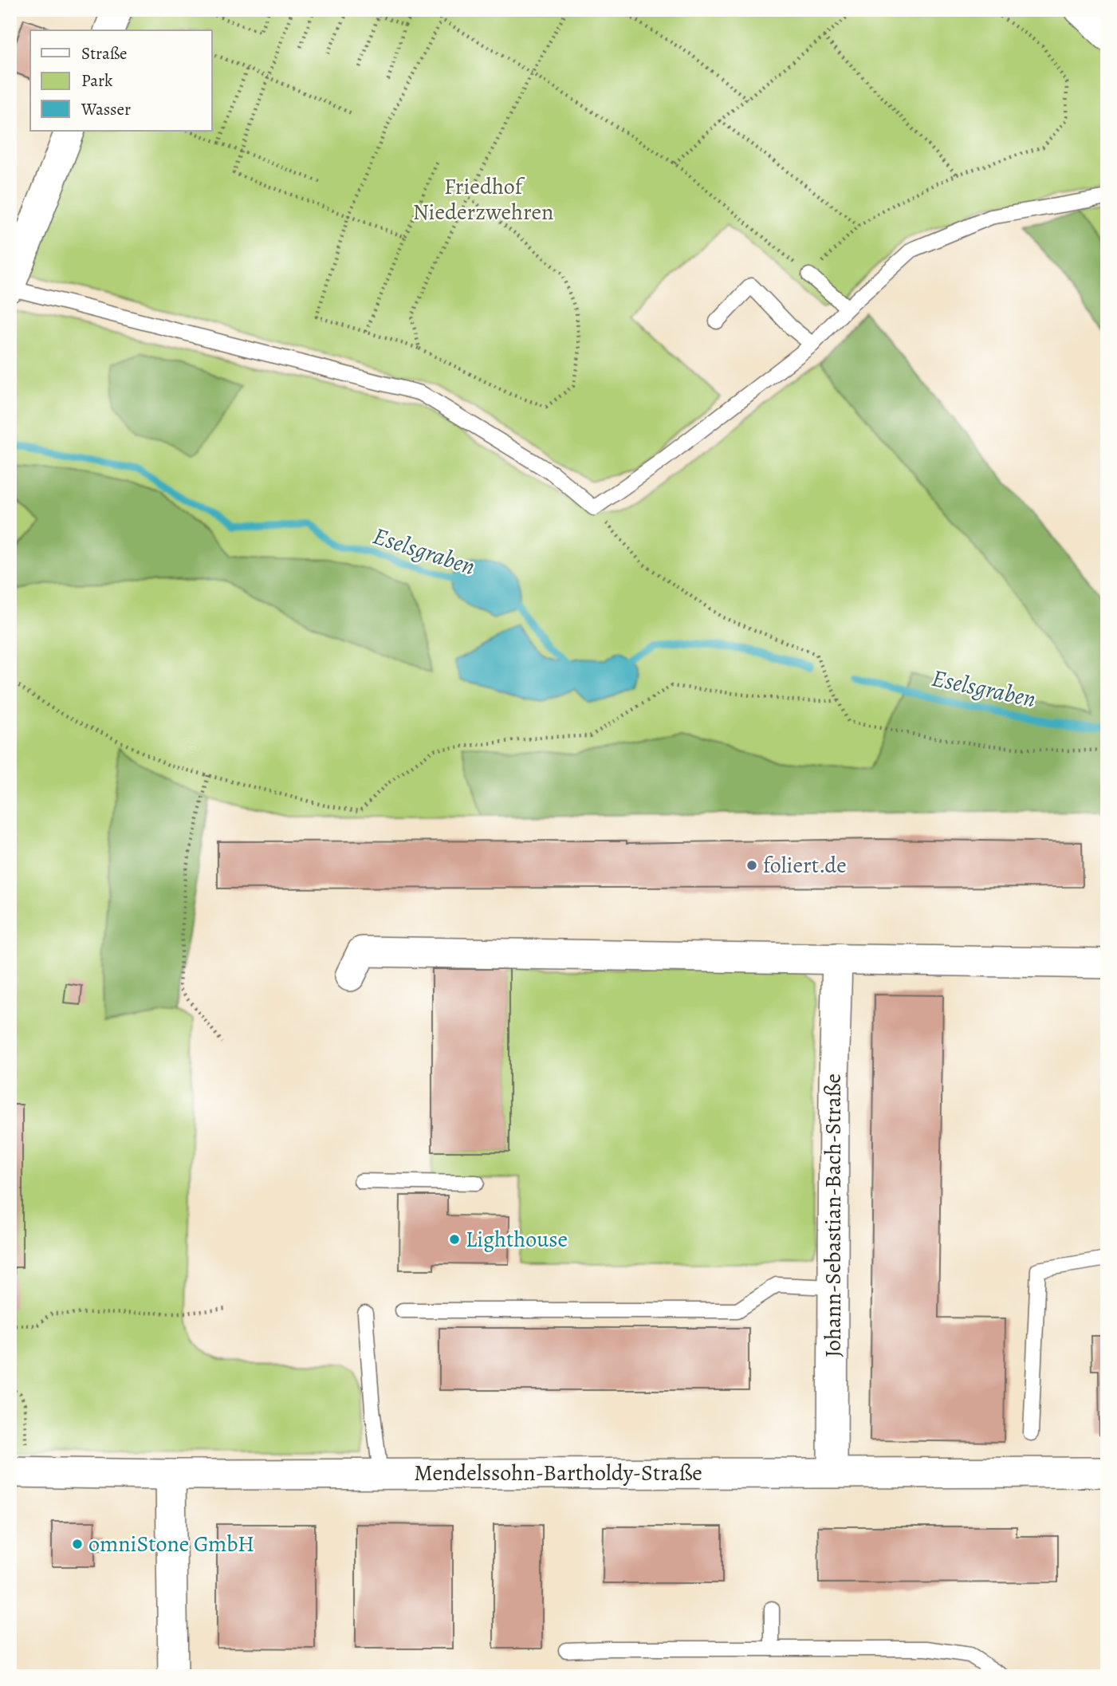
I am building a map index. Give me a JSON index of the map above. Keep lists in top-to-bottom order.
{
  "streets": {
    "street": ["Johann-Sebastian-Bach-Straße", "Mendelssohn-Bartholdy-Straße"]
  },
  "crossings": [
    ["Johann-Sebastian-Bach-Straße", "Mendelssohn-Bartholdy-Straße"]
  ],
  "water": ["Eselsgraben"],
  "parks": ["Friedhof Niederzwehren"],
  "places": ["foliert.de", "Lighthouse", "omniStone GmbH"],
  "legend": ["Straße", "Park", "Wasser"]
}
